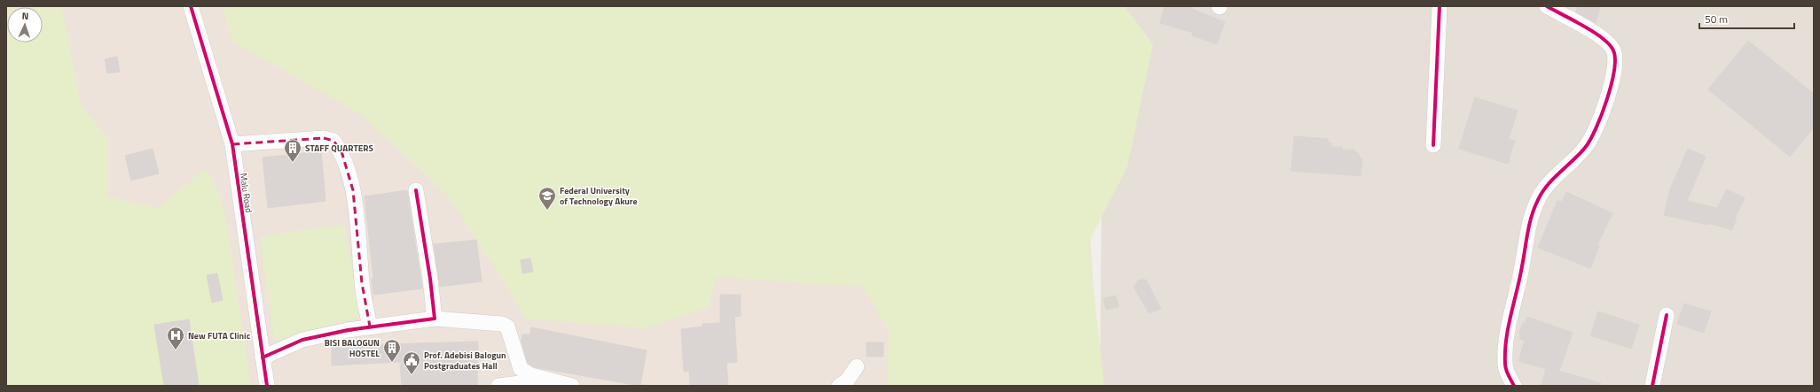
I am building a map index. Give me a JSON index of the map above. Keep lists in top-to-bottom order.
{
  "streets": {
    "street": ["Malu Road"]
  },
  "places": {
    "building": ["STAFF QUARTERS", "BISI BALOGUN HOSTEL"],
    "school or university": ["Federal University of Technology Akure"],
    "hospital": ["New FUTA Clinic"],
    "public building": ["Prof. Adebisi Balogun Postgraduates Hall"]
  },
  "scale_bar": "50 m",
  "north": "top"
}
